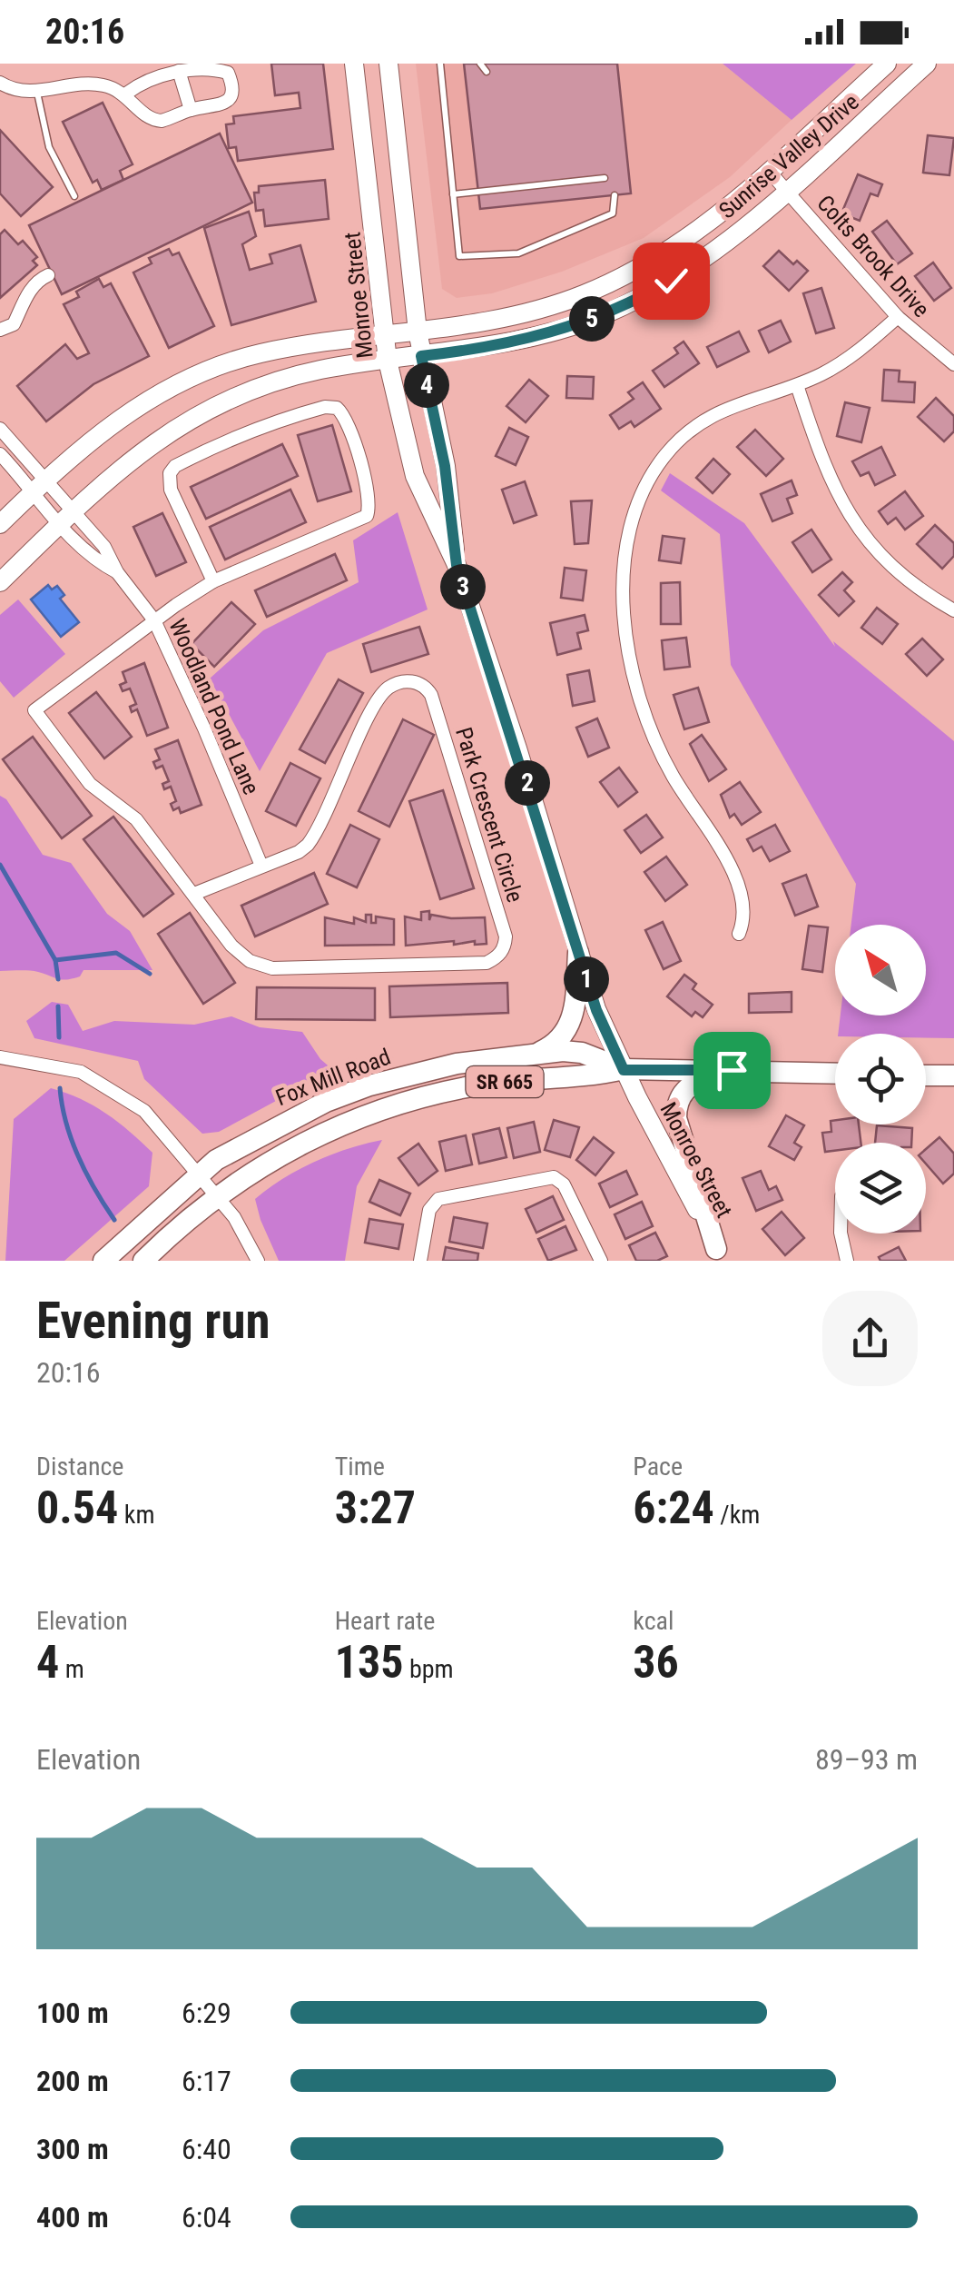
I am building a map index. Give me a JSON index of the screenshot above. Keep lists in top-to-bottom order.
{
  "streets": {
    "main road": [
      "Sunrise Valley Drive",
      "Monroe Street",
      "Fox Mill Road",
      "SR 665"
    ],
    "street": ["Colts Brook Drive", "Woodland Pond Lane", "Park Crescent Circle"]
  },
  "crossings": [
    ["Sunrise Valley Drive", "Colts Brook Drive"],
    ["Sunrise Valley Drive", "Monroe Street"],
    ["Sunrise Valley Drive", "Woodland Pond Lane"],
    ["Monroe Street", "Fox Mill Road"],
    ["Woodland Pond Lane", "Park Crescent Circle"]
  ],
  "north": "top left",
  "page": {
    "status": "20:16",
    "pins": [
      "5",
      "4",
      "3",
      "2",
      "1"
    ],
    "heading": ["Evening run", "20:16"],
    "stats": [
      ["Distance", "0.54 km"],
      ["Time", "3:27"],
      ["Pace", "6:24 /km"],
      ["Elevation", "4 m"],
      ["Heart rate", "135 bpm"],
      ["kcal", "36"]
    ],
    "chart": ["Elevation", "89–93 m"],
    "list": [
      {
        "name": "100 m",
        "note": "6:29"
      },
      {
        "name": "200 m",
        "note": "6:17"
      },
      {
        "name": "300 m",
        "note": "6:40"
      },
      {
        "name": "400 m",
        "note": "6:04"
      }
    ]
  }
}
